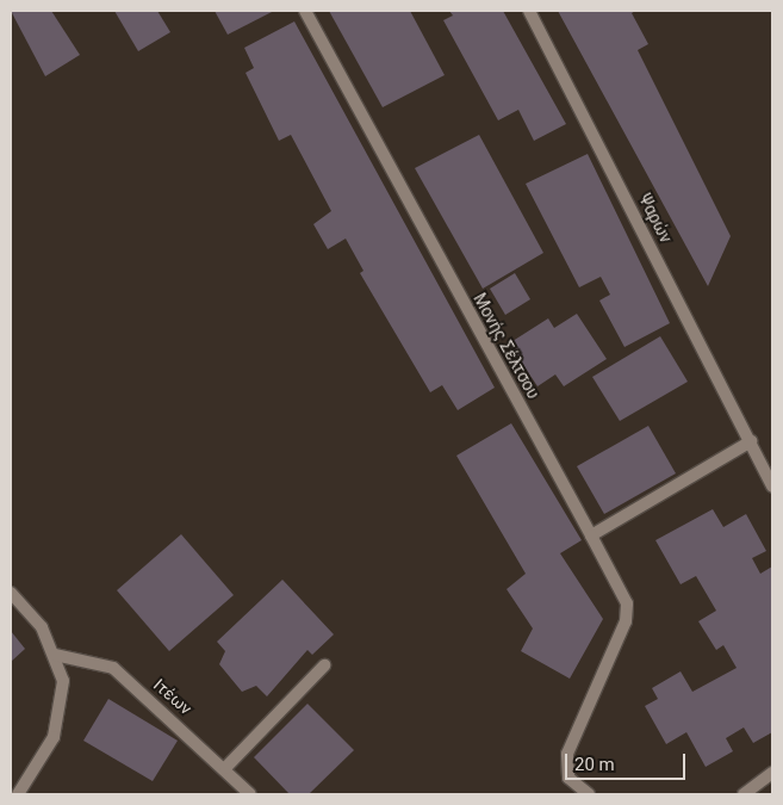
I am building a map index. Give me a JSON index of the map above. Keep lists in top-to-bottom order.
{
  "streets": {
    "street": ["Ψαρών", "Μονής Σέλτσου", "Ιτέων"]
  },
  "scale_bar": "20 m"
}
